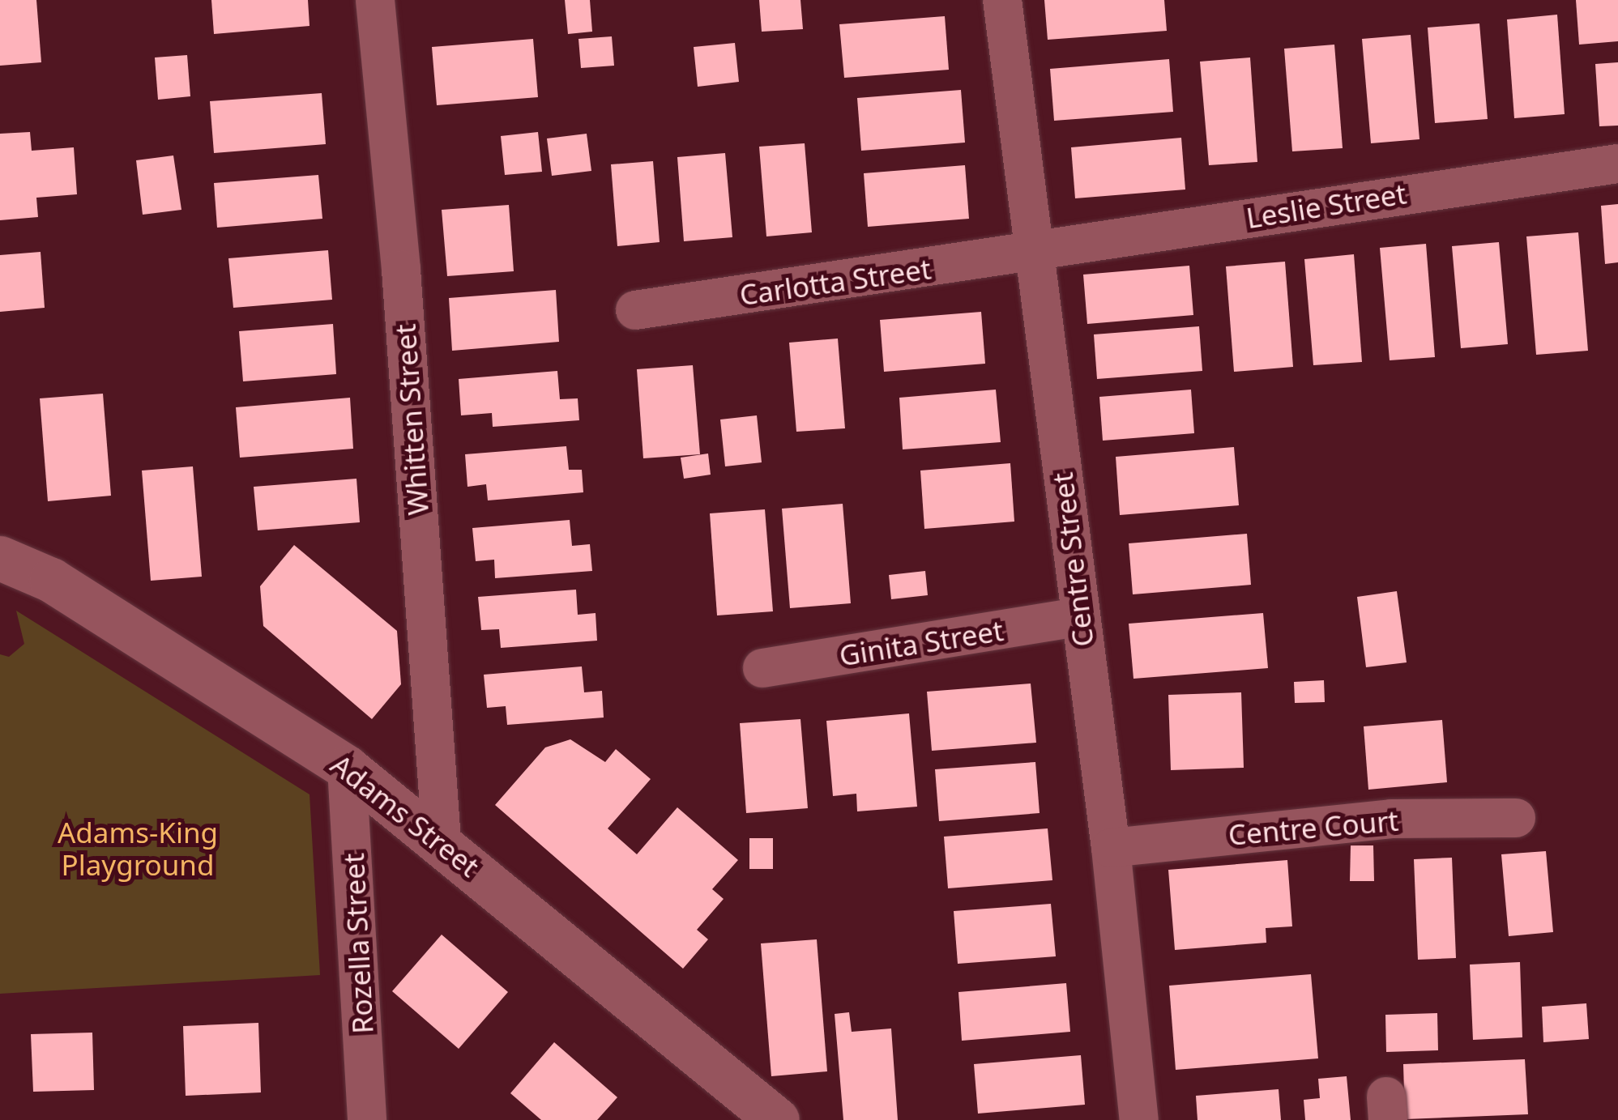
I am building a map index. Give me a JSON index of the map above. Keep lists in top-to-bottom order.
{
  "streets": {
    "main road": ["Adams Street"],
    "street": [
      "Leslie Street",
      "Carlotta Street",
      "Whitten Street",
      "Centre Street",
      "Ginita Street",
      "Centre Court",
      "Rozella Street"
    ]
  },
  "crossings": [
    ["Leslie Street", "Carlotta Street"],
    ["Leslie Street", "Centre Street"],
    ["Carlotta Street", "Centre Street"],
    ["Whitten Street", "Adams Street"],
    ["Centre Street", "Ginita Street"],
    ["Centre Street", "Centre Court"],
    ["Adams Street", "Rozella Street"]
  ],
  "parks": ["Adams-King Playground"]
}
